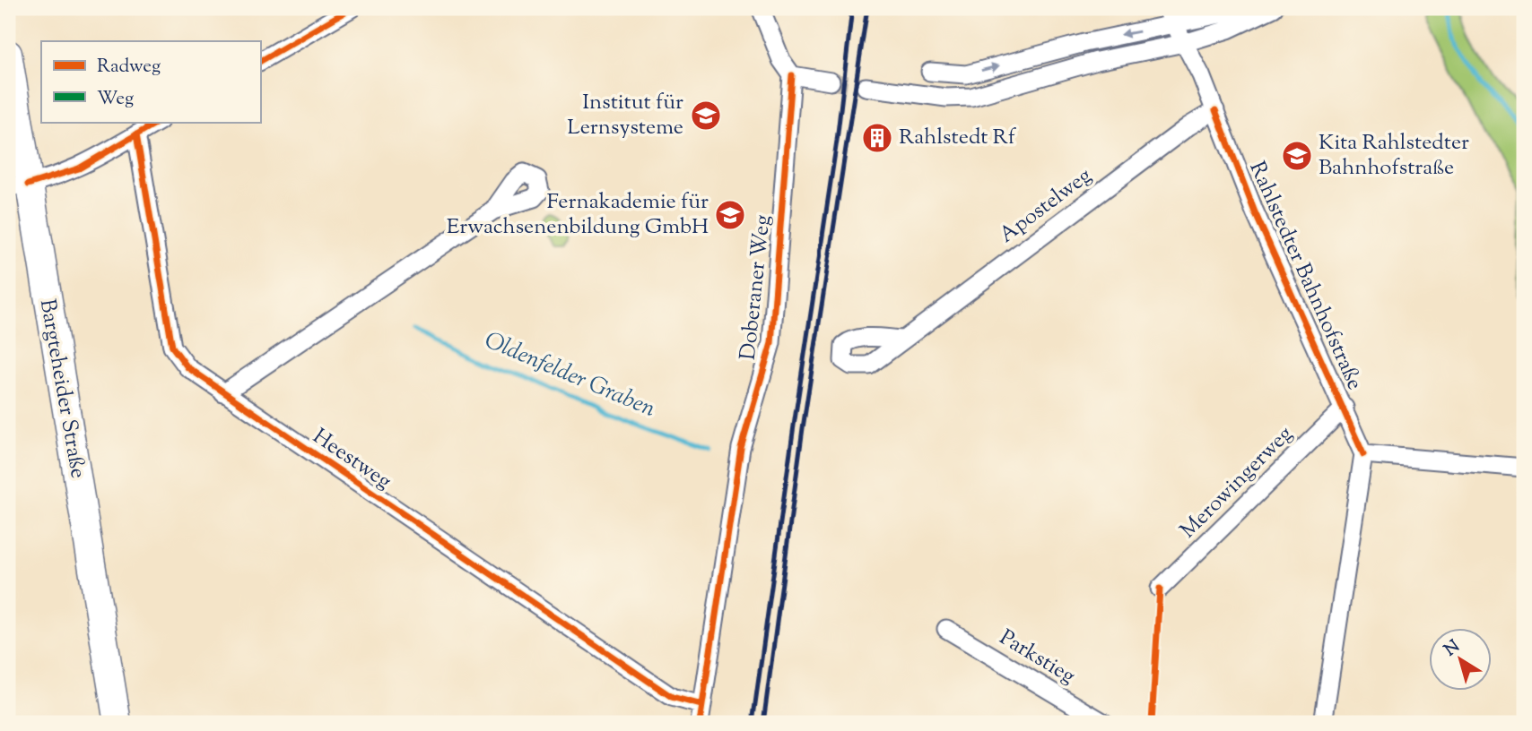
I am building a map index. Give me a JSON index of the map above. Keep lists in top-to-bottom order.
{
  "streets": {
    "main road": ["Bargteheider Straße"],
    "street": [
      "Apostelweg",
      "Rahlstedter Bahnhofstraße",
      "Doberaner Weg",
      "Heestweg",
      "Merowingerweg",
      "Parkstieg"
    ]
  },
  "crossings": [
    ["Apostelweg", "Rahlstedter Bahnhofstraße"],
    ["Rahlstedter Bahnhofstraße", "Merowingerweg"],
    ["Doberaner Weg", "Heestweg"]
  ],
  "water": ["Oldenfelder Graben"],
  "places": {
    "school or university": ["Institut für Lernsysteme", "Kita Rahlstedter Bahnhofstraße", "Fernakademie für Erwachsenenbildung GmbH"],
    "building": ["Rahlstedt Rf"]
  },
  "legend": ["Radweg", "Weg"],
  "north": "top left"
}
